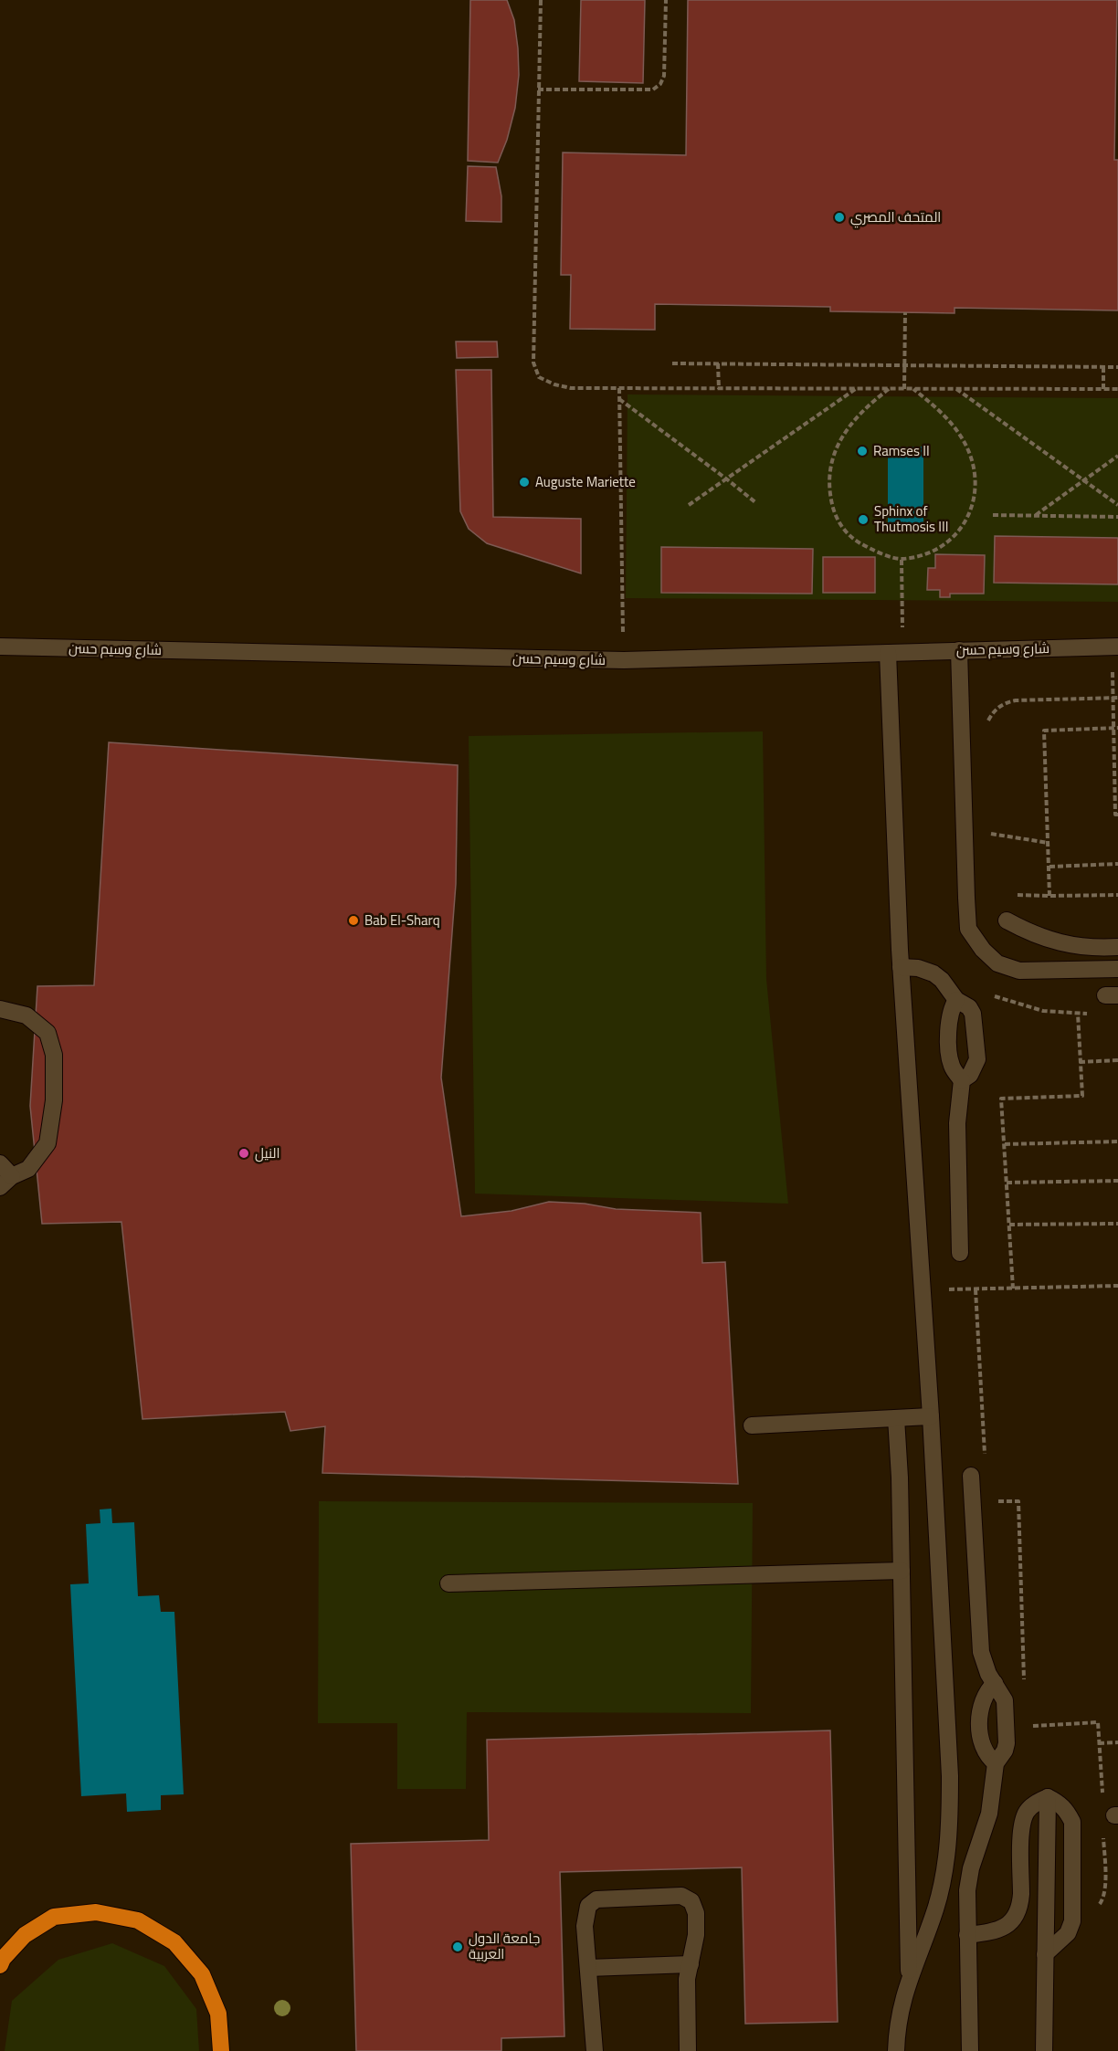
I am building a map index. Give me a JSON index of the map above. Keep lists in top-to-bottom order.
{
  "streets": {
    "street": ["شارع وسيم حسن"]
  },
  "places": [
    "المتحف المصري",
    "Ramses II",
    "Auguste Mariette",
    "Sphinx of Thutmosis III",
    "Bab El-Sharq",
    "النيل",
    "جامعة الدول العربية"
  ]
}
